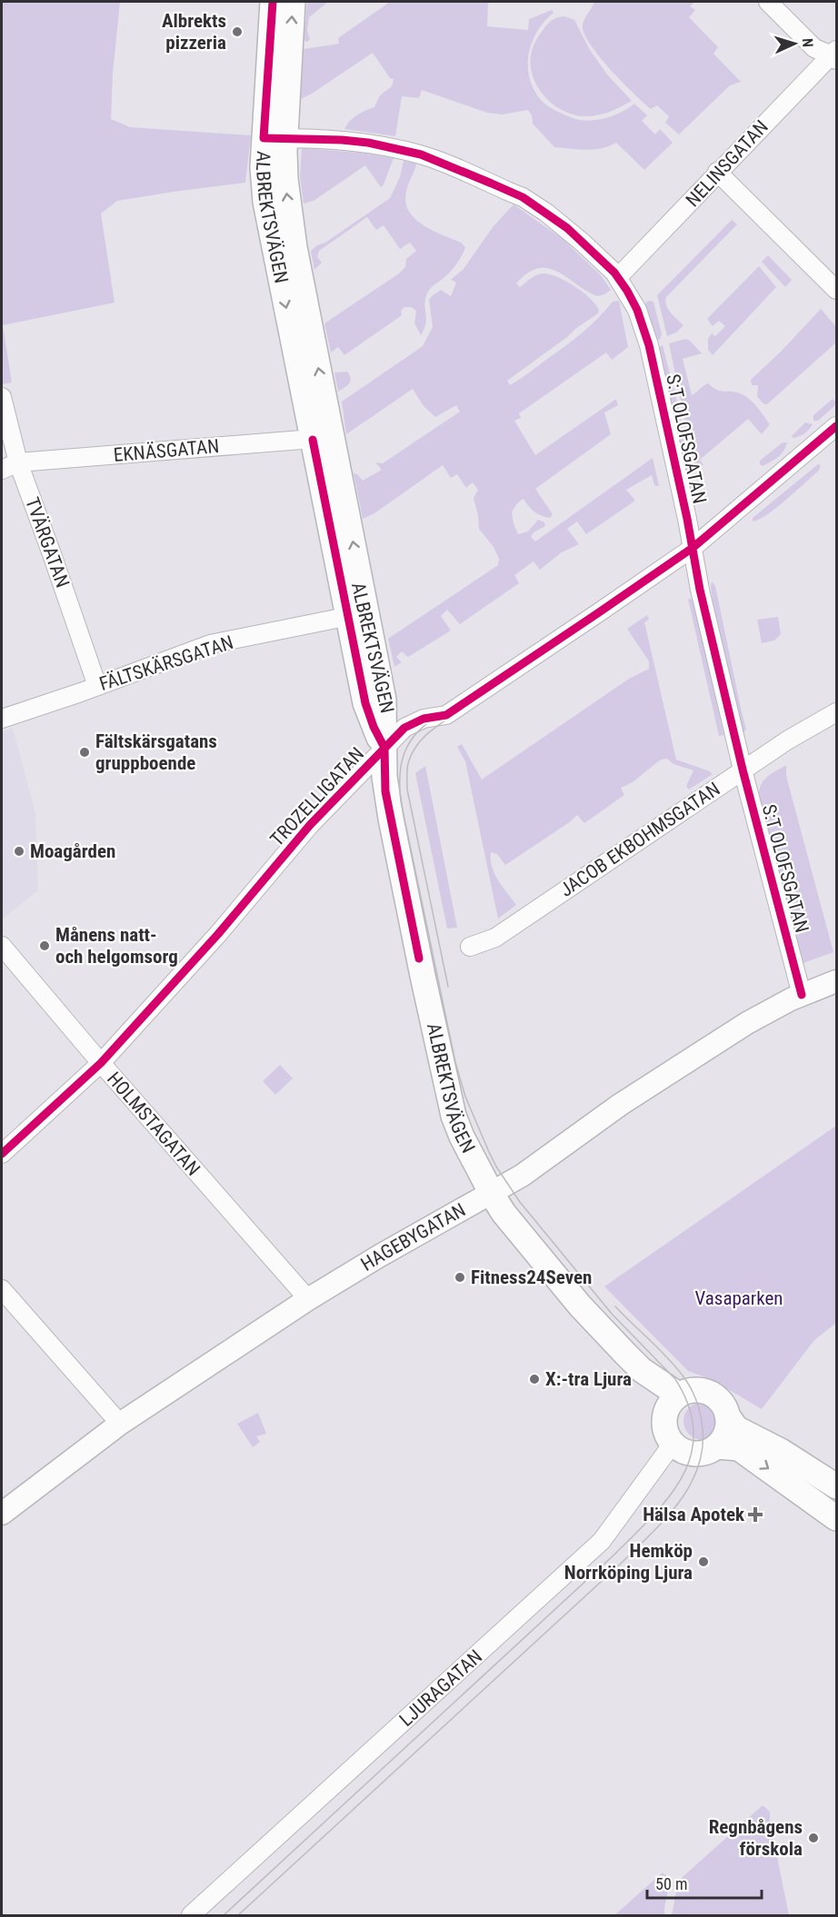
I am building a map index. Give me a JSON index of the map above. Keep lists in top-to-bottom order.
{
  "streets": {
    "main road": ["ALBREKTSVÄGEN"],
    "street": [
      "NELINSGATAN",
      "S:T OLOFSGATAN",
      "EKNÄSGATAN",
      "TVÄRGATAN",
      "FÄLTSKÄRSGATAN",
      "TROZELLIGATAN",
      "JACOB EKBOHMSGATAN",
      "HOLMSTAGATAN",
      "HAGEBYGATAN",
      "LJURAGATAN"
    ]
  },
  "crossings": [
    ["NELINSGATAN", "S:T OLOFSGATAN"],
    ["ALBREKTSVÄGEN", "S:T OLOFSGATAN"],
    ["ALBREKTSVÄGEN", "EKNÄSGATAN"],
    ["ALBREKTSVÄGEN", "FÄLTSKÄRSGATAN"],
    ["ALBREKTSVÄGEN", "TROZELLIGATAN"],
    ["ALBREKTSVÄGEN", "HAGEBYGATAN"],
    ["ALBREKTSVÄGEN", "LJURAGATAN"],
    ["S:T OLOFSGATAN", "TROZELLIGATAN"],
    ["S:T OLOFSGATAN", "JACOB EKBOHMSGATAN"],
    ["S:T OLOFSGATAN", "HAGEBYGATAN"],
    ["EKNÄSGATAN", "TVÄRGATAN"],
    ["TVÄRGATAN", "FÄLTSKÄRSGATAN"],
    ["TROZELLIGATAN", "HOLMSTAGATAN"],
    ["HOLMSTAGATAN", "HAGEBYGATAN"]
  ],
  "parks": ["Vasaparken"],
  "places": {
    "other": [
      "Albrekts pizzeria",
      "Fältskärsgatans gruppboende",
      "Moagården",
      "Månens natt- och helgomsorg",
      "Fitness24Seven",
      "X:-tra Ljura",
      "Hemköp Norrköping Ljura",
      "Regnbågens förskola"
    ],
    "health": ["Hälsa Apotek"]
  },
  "scale_bar": "50 m",
  "north": "right"
}
